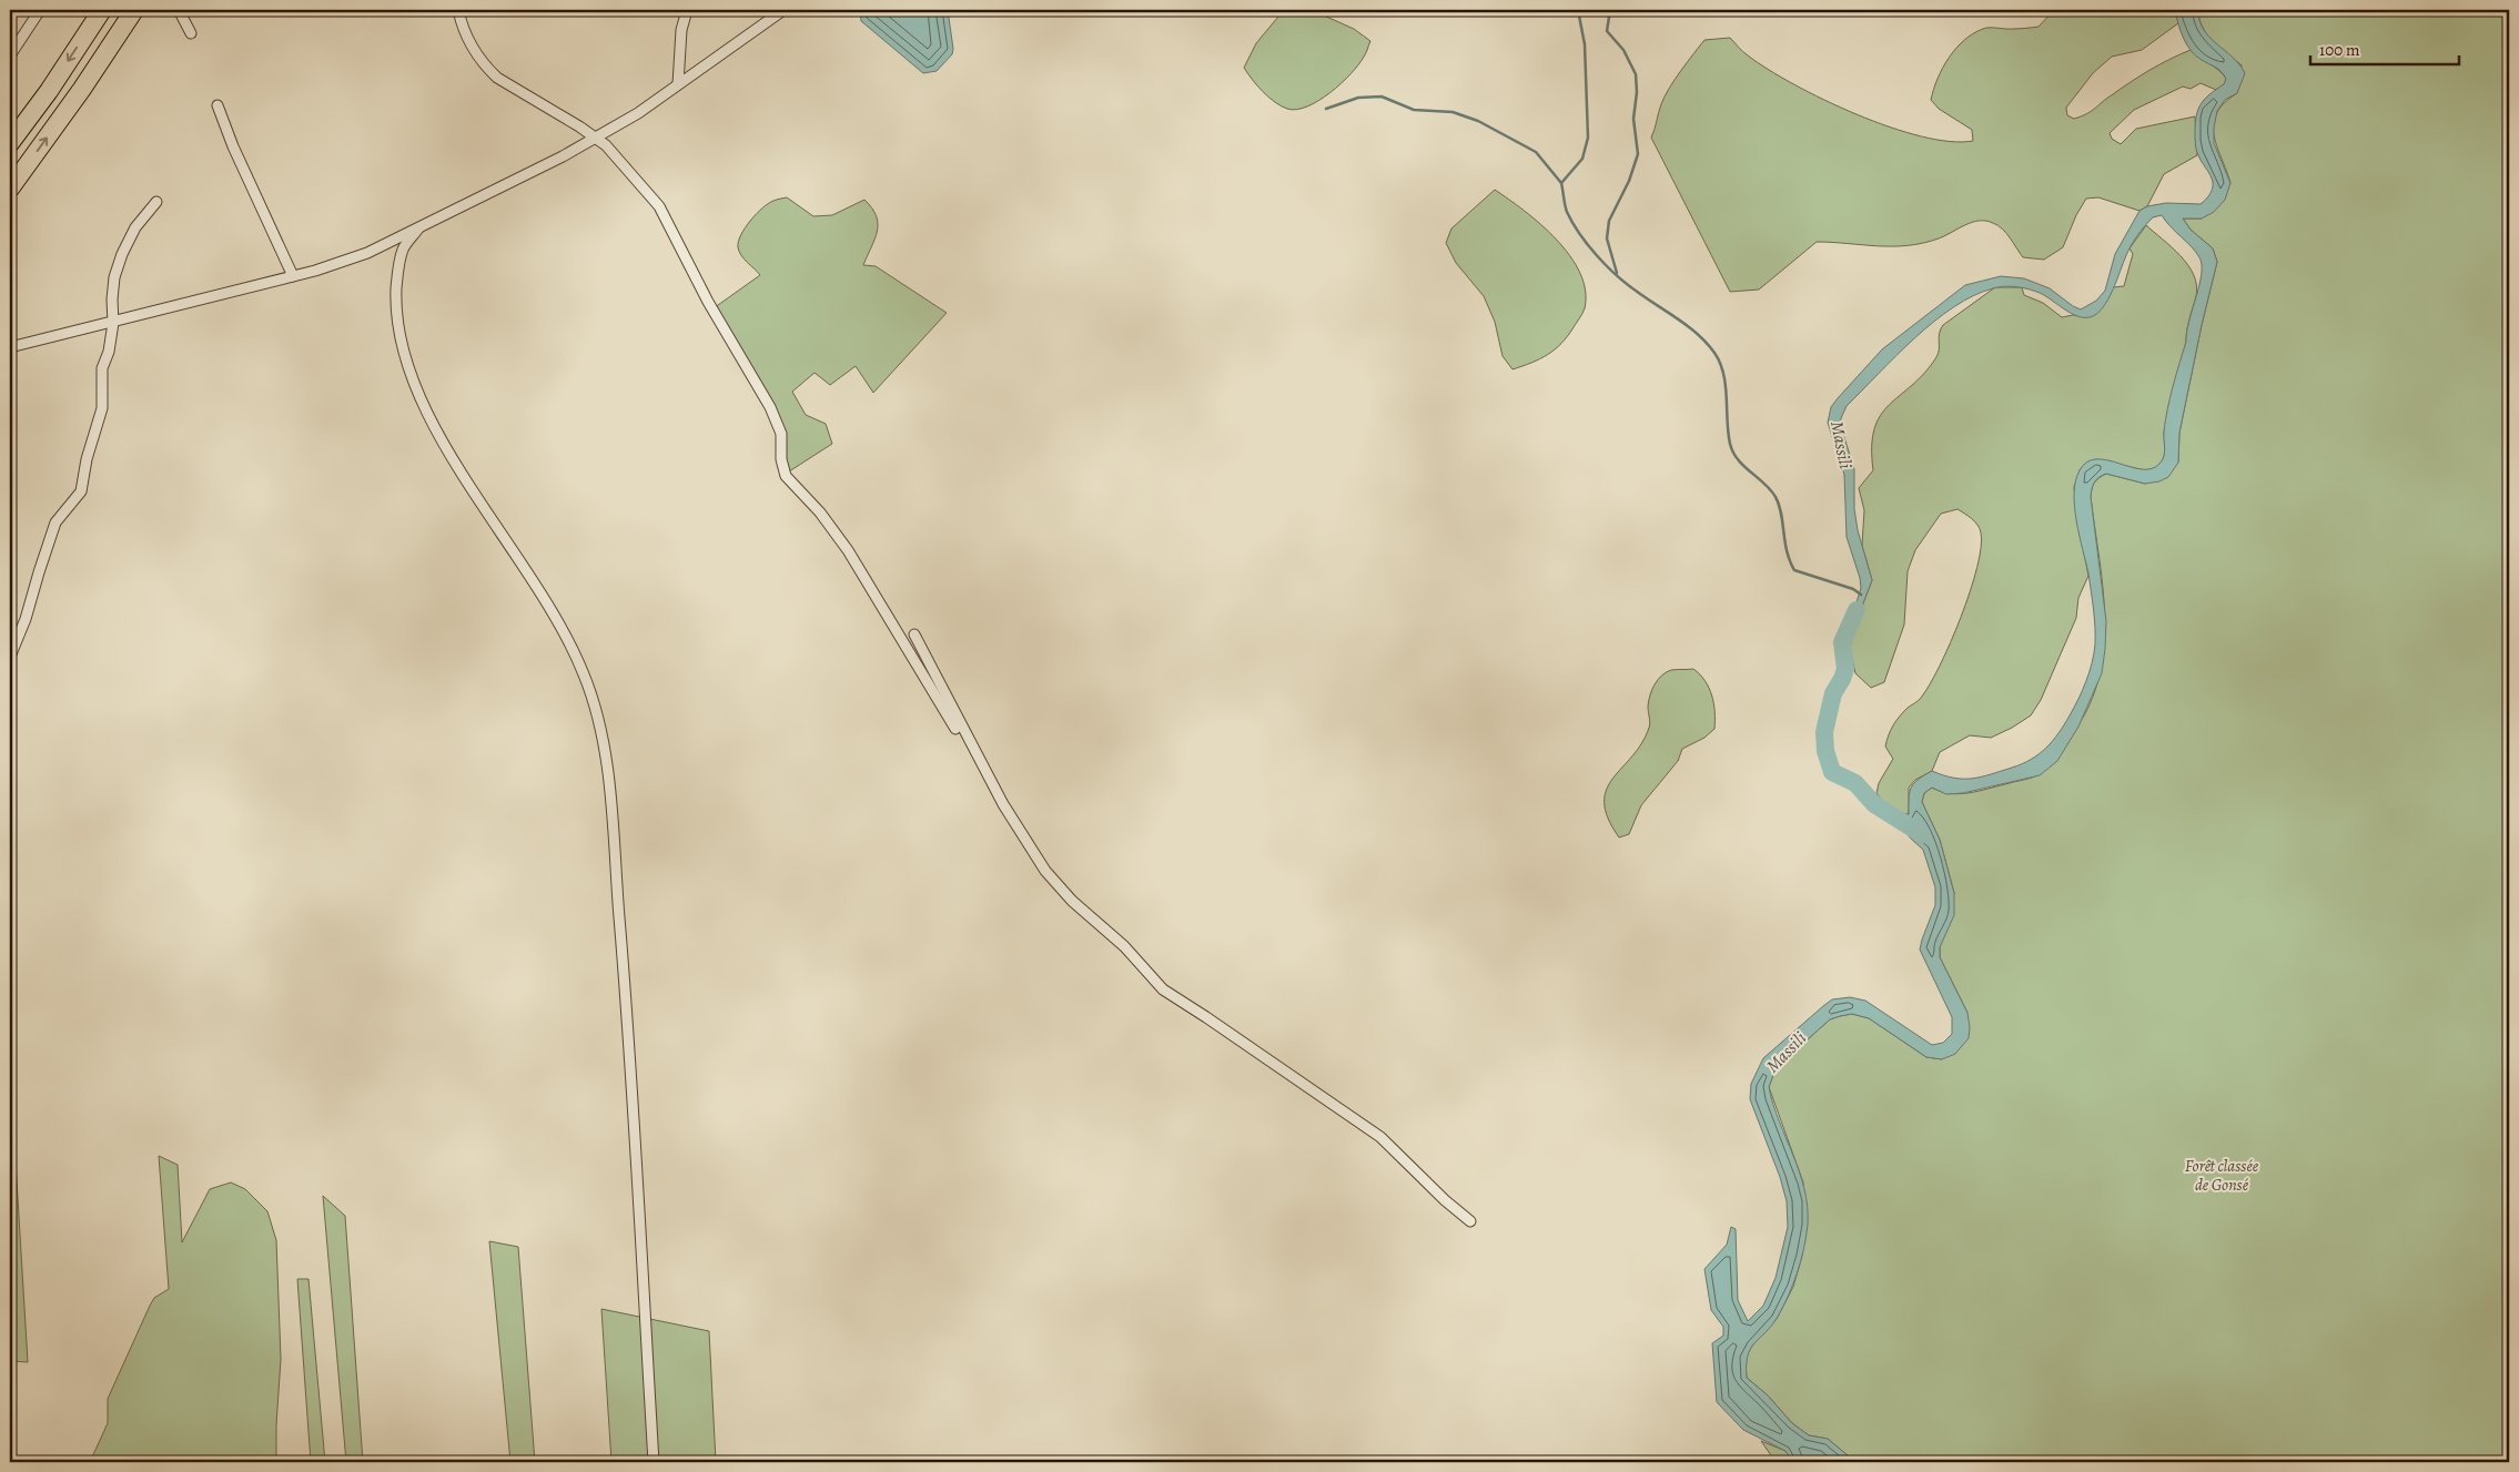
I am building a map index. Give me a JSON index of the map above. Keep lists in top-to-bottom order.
{
  "water": ["Massili"],
  "parks": ["Forêt classée de Gonsé"],
  "scale_bar": "100 m"
}
